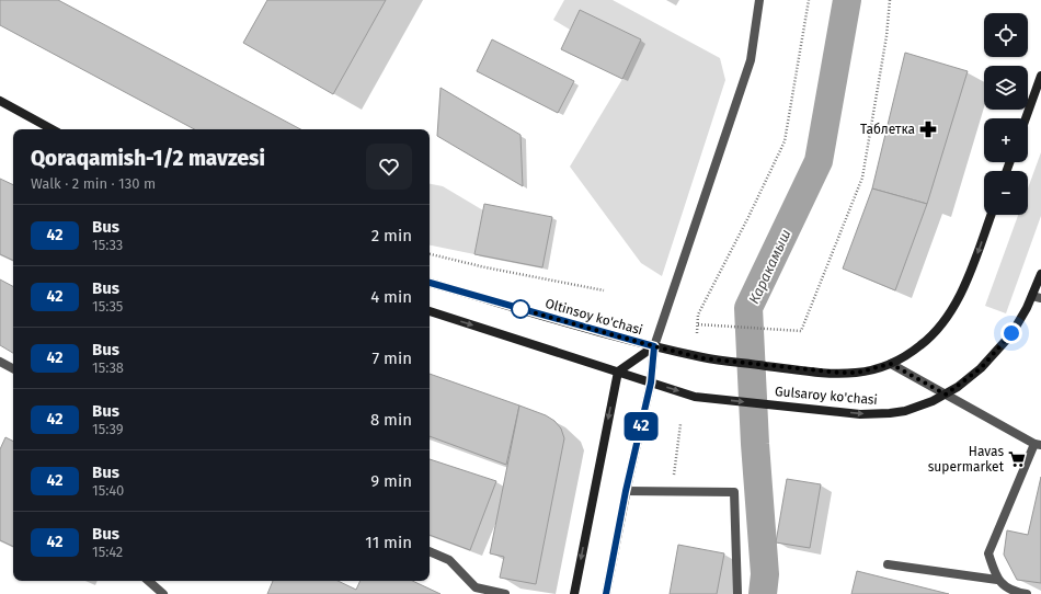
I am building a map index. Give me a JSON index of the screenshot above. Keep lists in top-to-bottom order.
{
  "streets": {
    "main road": ["Oltinsoy ko'chasi", "Gulsaroy ko'chasi"]
  },
  "crossings": [
    ["Oltinsoy ko'chasi", "Gulsaroy ko'chasi"]
  ],
  "water": ["Каракамыш"],
  "places": {
    "pharmacy": ["Таблетка"],
    "supermarket": ["Havas supermarket"]
  },
  "lines": ["bus line 42"],
  "page": {
    "on_map": "42",
    "map_buttons": ["+", "−"],
    "heading": ["Qoraqamish-1/2 mavzesi", "Walk · 2 min · 130 m"],
    "list": [
      {
        "mark": "42",
        "name": "Bus",
        "note": "15:33",
        "value": "2 min"
      },
      {
        "mark": "42",
        "name": "Bus",
        "note": "15:35",
        "value": "4 min"
      },
      {
        "mark": "42",
        "name": "Bus",
        "note": "15:38",
        "value": "7 min"
      },
      {
        "mark": "42",
        "name": "Bus",
        "note": "15:39",
        "value": "8 min"
      },
      {
        "mark": "42",
        "name": "Bus",
        "note": "15:40",
        "value": "9 min"
      },
      {
        "mark": "42",
        "name": "Bus",
        "note": "15:42",
        "value": "11 min"
      }
    ]
  }
}
